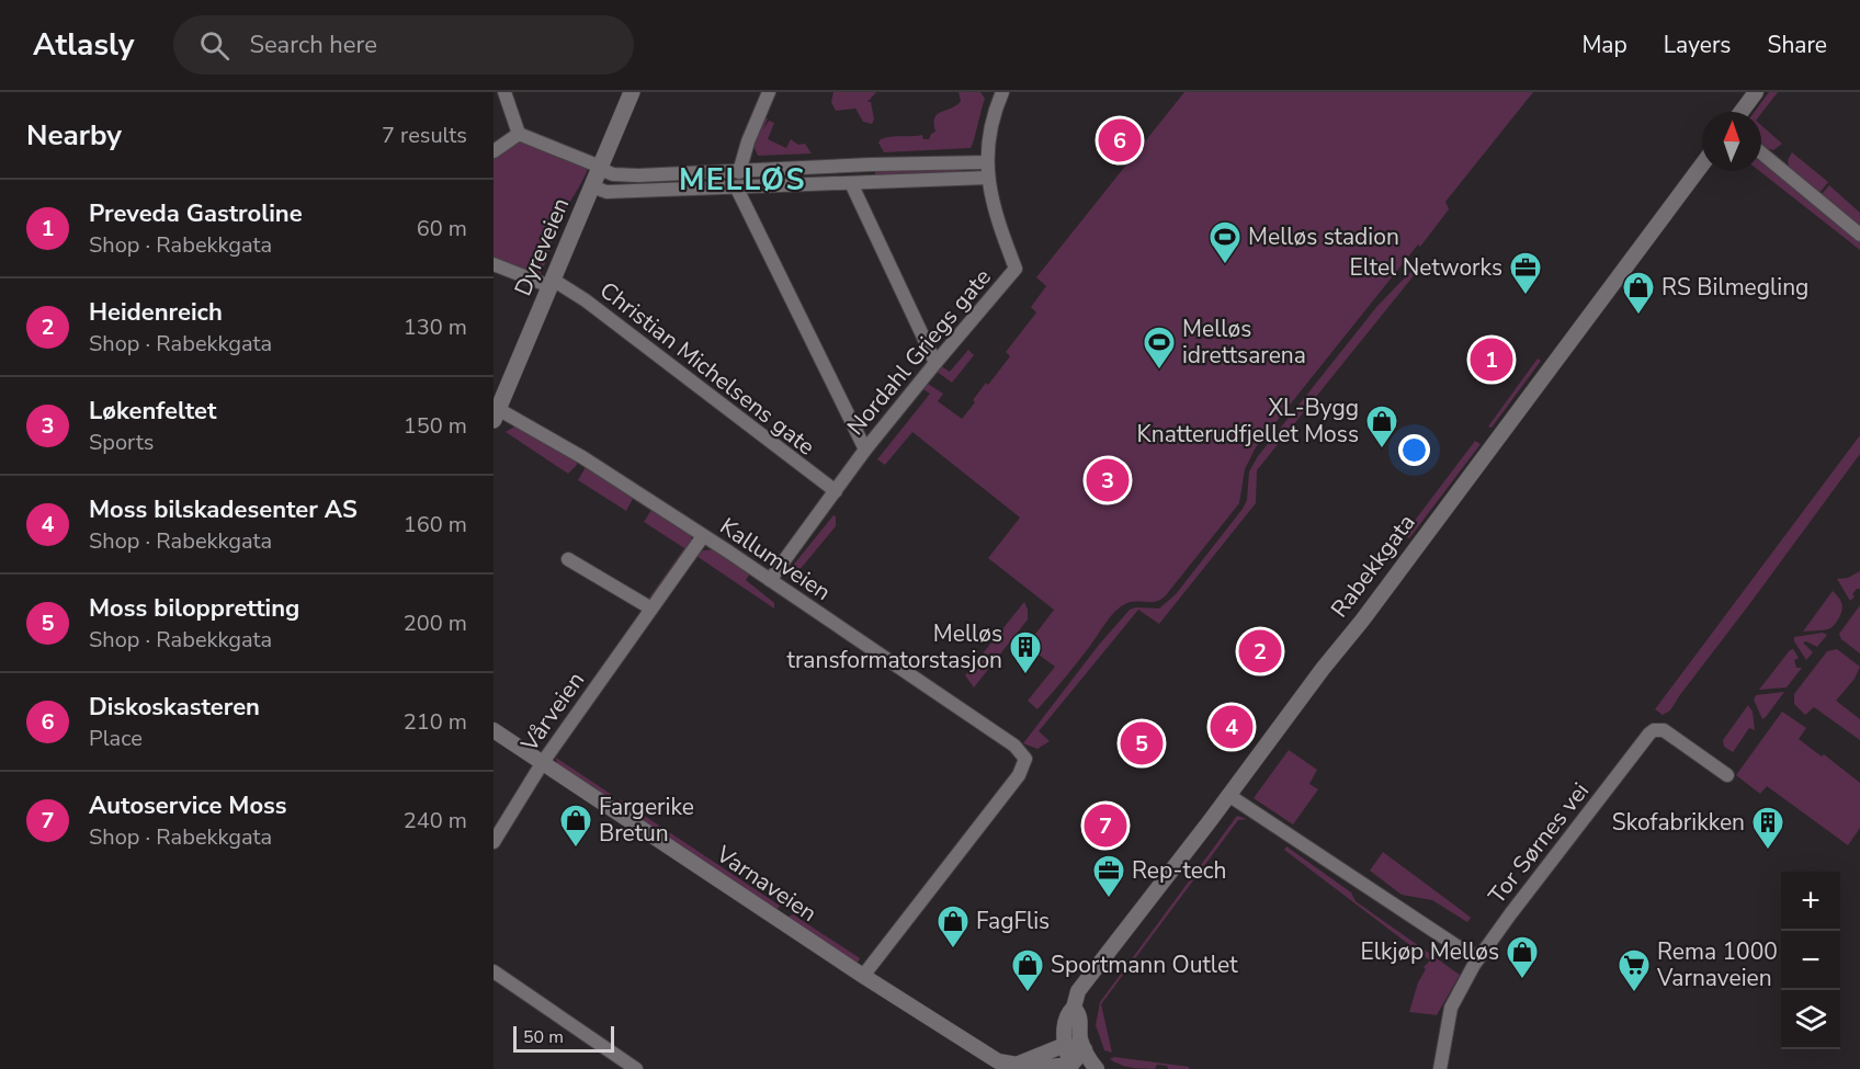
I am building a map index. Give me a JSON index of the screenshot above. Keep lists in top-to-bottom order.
{
  "streets": {
    "main road": ["Dyreveien"],
    "street": [
      "Nordahl Griegs gate",
      "Christian Michelsens gate",
      "Kallumveien",
      "Rabekkgata",
      "Vårveien",
      "Tor Sørnes vei",
      "Varnaveien"
    ]
  },
  "crossings": [
    ["Dyreveien", "Christian Michelsens gate"],
    ["Dyreveien", "Kallumveien"],
    ["Nordahl Griegs gate", "Christian Michelsens gate"],
    ["Nordahl Griegs gate", "Kallumveien"],
    ["Kallumveien", "Vårveien"],
    ["Kallumveien", "Varnaveien"],
    ["Vårveien", "Varnaveien"]
  ],
  "districts": ["MELLØS"],
  "places": {
    "sports": ["Melløs stadion", "Melløs idrettsarena"],
    "office": ["Eltel Networks", "Rep-tech"],
    "shop": [
      "RS Bilmegling",
      "XL-Bygg Knatterudfjellet Moss",
      "Fargerike Bretun",
      "FagFlis",
      "Elkjøp Melløs",
      "Sportmann Outlet"
    ],
    "building": ["Melløs transformatorstasjon", "Skofabrikken"],
    "supermarket": ["Rema 1000 Varnaveien"]
  },
  "scale_bar": "50 m",
  "north": "top",
  "page": {
    "header": "Atlasly",
    "search": "Search here",
    "nav": ["Map", "Layers", "Share"],
    "heading": ["Nearby", "7 results"],
    "pins": [
      "6",
      "1",
      "3",
      "2",
      "4",
      "5",
      "7"
    ],
    "list": [
      {
        "mark": "1",
        "name": "Preveda Gastroline",
        "note": "Shop · Rabekkgata",
        "value": "60 m"
      },
      {
        "mark": "2",
        "name": "Heidenreich",
        "note": "Shop · Rabekkgata",
        "value": "130 m"
      },
      {
        "mark": "3",
        "name": "Løkenfeltet",
        "note": "Sports",
        "value": "150 m"
      },
      {
        "mark": "4",
        "name": "Moss bilskadesenter AS",
        "note": "Shop · Rabekkgata",
        "value": "160 m"
      },
      {
        "mark": "5",
        "name": "Moss biloppretting",
        "note": "Shop · Rabekkgata",
        "value": "200 m"
      },
      {
        "mark": "6",
        "name": "Diskoskasteren",
        "note": "Place",
        "value": "210 m"
      },
      {
        "mark": "7",
        "name": "Autoservice Moss",
        "note": "Shop · Rabekkgata",
        "value": "240 m"
      }
    ],
    "map_buttons": ["+", "−"],
    "scale": "50 m"
  }
}
